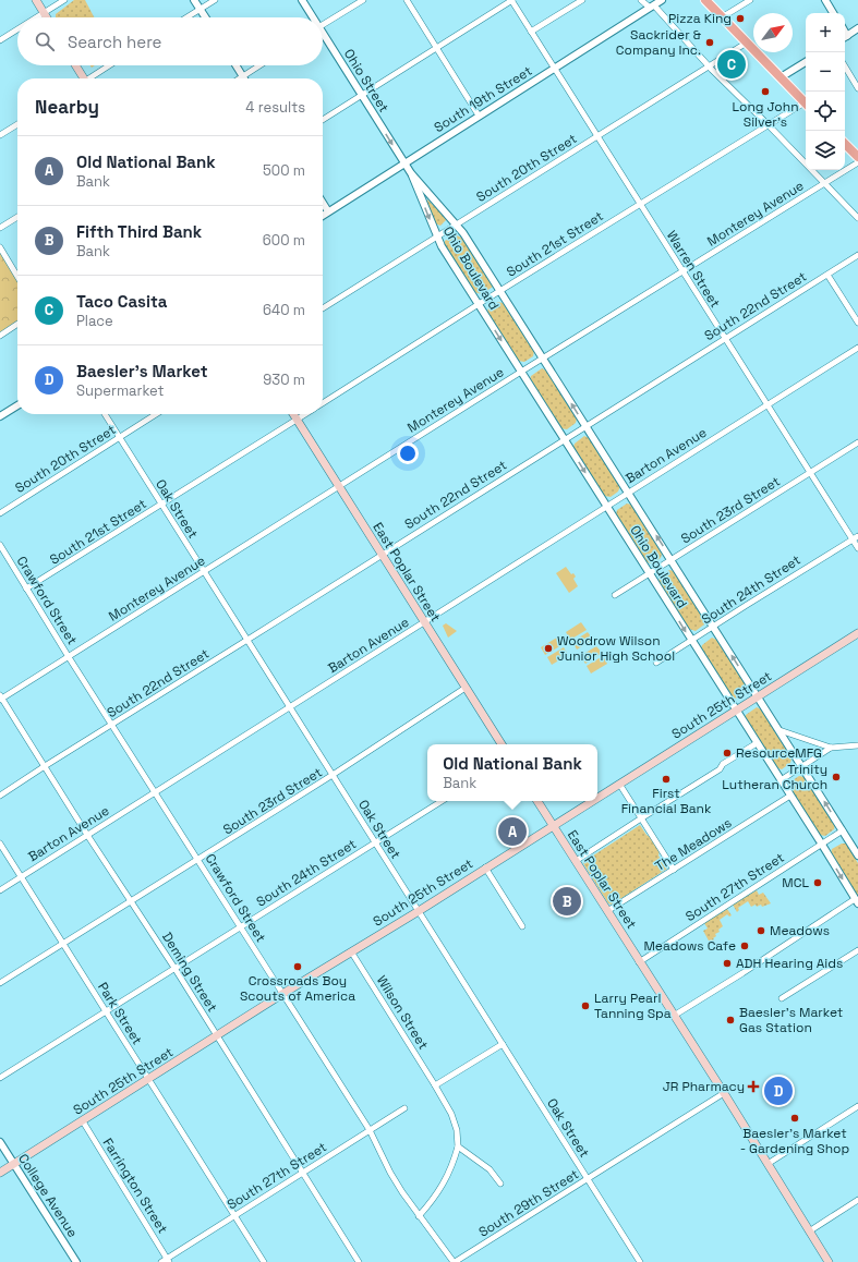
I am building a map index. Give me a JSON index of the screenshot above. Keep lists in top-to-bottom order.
{
  "streets": {
    "main road": ["East Poplar Street", "South 25th Street"],
    "street": [
      "Ohio Street",
      "South 19th Street",
      "South 20th Street",
      "Monterey Avenue",
      "South 21st Street",
      "Ohio Boulevard",
      "Warren Street",
      "South 22nd Street",
      "Barton Avenue",
      "Oak Street",
      "South 23rd Street",
      "South 24th Street",
      "Crawford Street",
      "The Meadows",
      "South 27th Street",
      "Deming Street",
      "Wilson Street",
      "Park Street",
      "Farrington Street",
      "College Avenue",
      "South 29th Street"
    ]
  },
  "crossings": [
    ["Ohio Street", "South 19th Street"],
    ["Ohio Street", "Ohio Boulevard"],
    ["South 19th Street", "Warren Street"],
    ["South 20th Street", "Ohio Boulevard"],
    ["South 20th Street", "Warren Street"],
    ["South 20th Street", "Oak Street"],
    ["Monterey Avenue", "Ohio Boulevard"],
    ["Monterey Avenue", "Warren Street"],
    ["Monterey Avenue", "Oak Street"],
    ["Monterey Avenue", "East Poplar Street"],
    ["Monterey Avenue", "Crawford Street"],
    ["Monterey Avenue", "Deming Street"],
    ["South 21st Street", "Ohio Boulevard"],
    ["South 21st Street", "Warren Street"],
    ["South 21st Street", "Oak Street"],
    ["South 21st Street", "East Poplar Street"],
    ["South 21st Street", "Crawford Street"],
    ["Ohio Boulevard", "South 22nd Street"],
    ["Ohio Boulevard", "Barton Avenue"],
    ["Ohio Boulevard", "South 23rd Street"],
    ["Ohio Boulevard", "South 24th Street"],
    ["Ohio Boulevard", "South 25th Street"],
    ["Ohio Boulevard", "The Meadows"],
    ["Ohio Boulevard", "South 27th Street"],
    ["Warren Street", "South 22nd Street"],
    ["Warren Street", "Barton Avenue"],
    ["Warren Street", "South 23rd Street"],
    ["Warren Street", "South 24th Street"],
    ["South 22nd Street", "Oak Street"],
    ["South 22nd Street", "East Poplar Street"],
    ["South 22nd Street", "Crawford Street"],
    ["South 22nd Street", "Deming Street"],
    ["Barton Avenue", "Oak Street"],
    ["Barton Avenue", "East Poplar Street"],
    ["Barton Avenue", "Crawford Street"],
    ["Barton Avenue", "Deming Street"],
    ["Barton Avenue", "Park Street"],
    ["Oak Street", "South 23rd Street"],
    ["Oak Street", "South 24th Street"],
    ["Oak Street", "South 25th Street"],
    ["Oak Street", "South 29th Street"],
    ["South 23rd Street", "East Poplar Street"],
    ["South 23rd Street", "Crawford Street"],
    ["South 23rd Street", "Deming Street"],
    ["South 23rd Street", "Park Street"],
    ["East Poplar Street", "South 25th Street"],
    ["East Poplar Street", "The Meadows"],
    ["East Poplar Street", "South 27th Street"],
    ["East Poplar Street", "South 29th Street"],
    ["South 24th Street", "Crawford Street"],
    ["South 24th Street", "Deming Street"],
    ["South 24th Street", "Park Street"],
    ["Crawford Street", "South 25th Street"],
    ["Crawford Street", "South 27th Street"],
    ["Crawford Street", "South 29th Street"],
    ["South 25th Street", "Deming Street"],
    ["South 25th Street", "Wilson Street"],
    ["South 25th Street", "Park Street"],
    ["South 25th Street", "Farrington Street"],
    ["South 25th Street", "College Avenue"],
    ["South 27th Street", "Deming Street"],
    ["South 27th Street", "Park Street"],
    ["South 27th Street", "Farrington Street"]
  ],
  "one_way": ["Ohio Street"],
  "places": {
    "other": [
      "Pizza King",
      "Sackrider & Company Inc.",
      "Long John Silver's",
      "Woodrow Wilson Junior High School",
      "ResourceMFG",
      "Trinity Lutheran Church",
      "First Financial Bank",
      "MCL",
      "Meadows",
      "Meadows Cafe",
      "ADH Hearing Aids",
      "Crossroads Boy Scouts of America",
      "Larry Pearl Tanning Spa",
      "Baesler's Market Gas Station",
      "Baesler's Market - Gardening Shop"
    ],
    "health": ["JR Pharmacy"]
  },
  "north": "top right",
  "page": {
    "map_buttons": ["+", "−"],
    "search": "Search here",
    "pins": [
      "C",
      "A",
      "B",
      "D"
    ],
    "heading": ["Nearby", "4 results"],
    "list": [
      {
        "mark": "A",
        "name": "Old National Bank",
        "note": "Bank",
        "value": "500 m"
      },
      {
        "mark": "B",
        "name": "Fifth Third Bank",
        "note": "Bank",
        "value": "600 m"
      },
      {
        "mark": "C",
        "name": "Taco Casita",
        "note": "Place",
        "value": "640 m"
      },
      {
        "mark": "D",
        "name": "Baesler's Market",
        "note": "Supermarket",
        "value": "930 m"
      }
    ],
    "popup": ["Old National Bank", "Bank"]
  }
}
